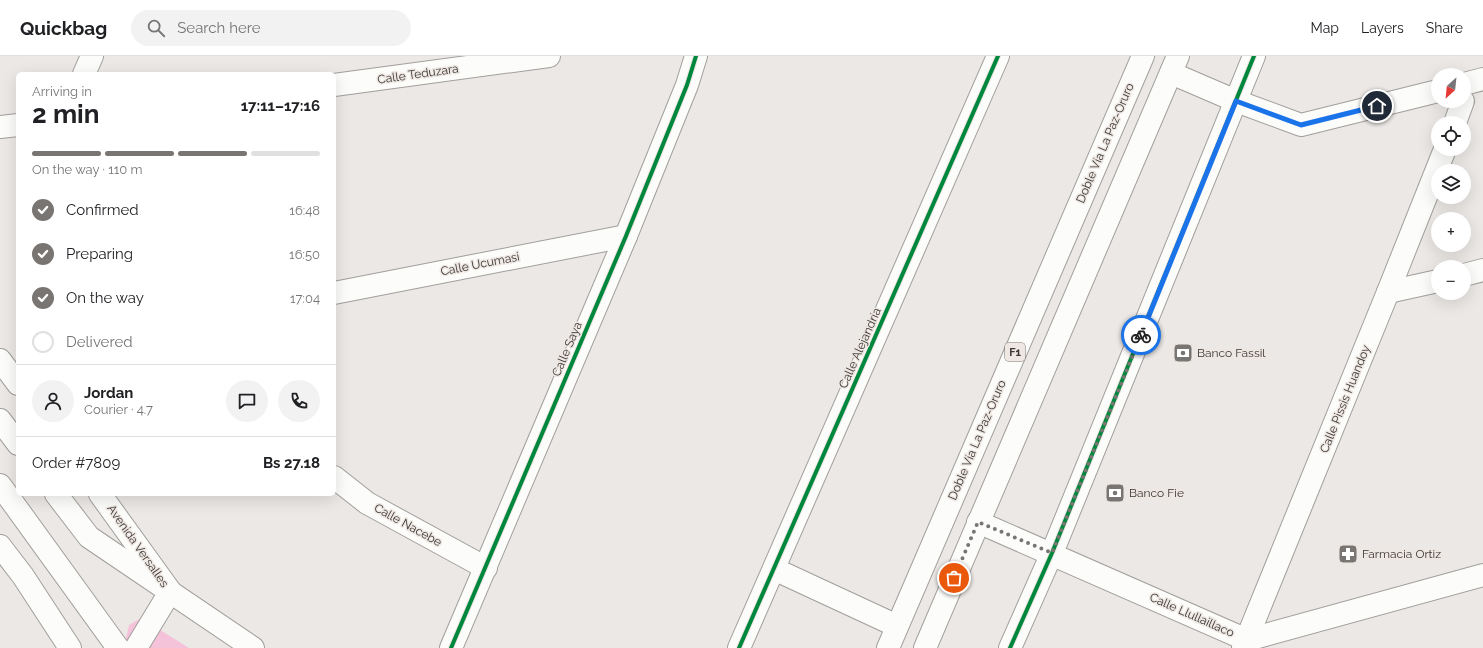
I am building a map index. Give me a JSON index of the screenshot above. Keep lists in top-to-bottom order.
{
  "streets": {
    "main road": [
      "Calle Teduzara",
      "Doble Vía La Paz-Oruro",
      "Calle Ucumasi",
      "Calle Alejandría",
      "Calle Saya",
      "F1",
      "Calle Pissis Huandoy",
      "Calle Nacebe",
      "Avenida Versalles",
      "Calle Llullaillaco"
    ]
  },
  "crossings": [
    ["Calle Ucumasi", "Calle Saya"],
    ["Calle Saya", "Calle Nacebe"],
    ["Calle Pissis Huandoy", "Calle Llullaillaco"]
  ],
  "places": {
    "bank": ["Banco Fassil", "Banco Fie"],
    "pharmacy": ["Farmacia Ortiz"]
  },
  "north": "bottom left",
  "page": {
    "header": "Quickbag",
    "search": "Search here",
    "nav": ["Map", "Layers", "Share"],
    "map_buttons": ["+", "−"],
    "heading": ["2 min", "Arriving in", "17:11–17:16"],
    "panel": [
      "Jordan",
      "Courier · 4.7",
      "Order #7809",
      "Bs 27.18"
    ],
    "bar": "On the way · 110 m",
    "list": [
      ["Confirmed", "16:48"],
      ["Preparing", "16:50"],
      ["On the way", "17:04"],
      "Delivered"
    ]
  }
}
